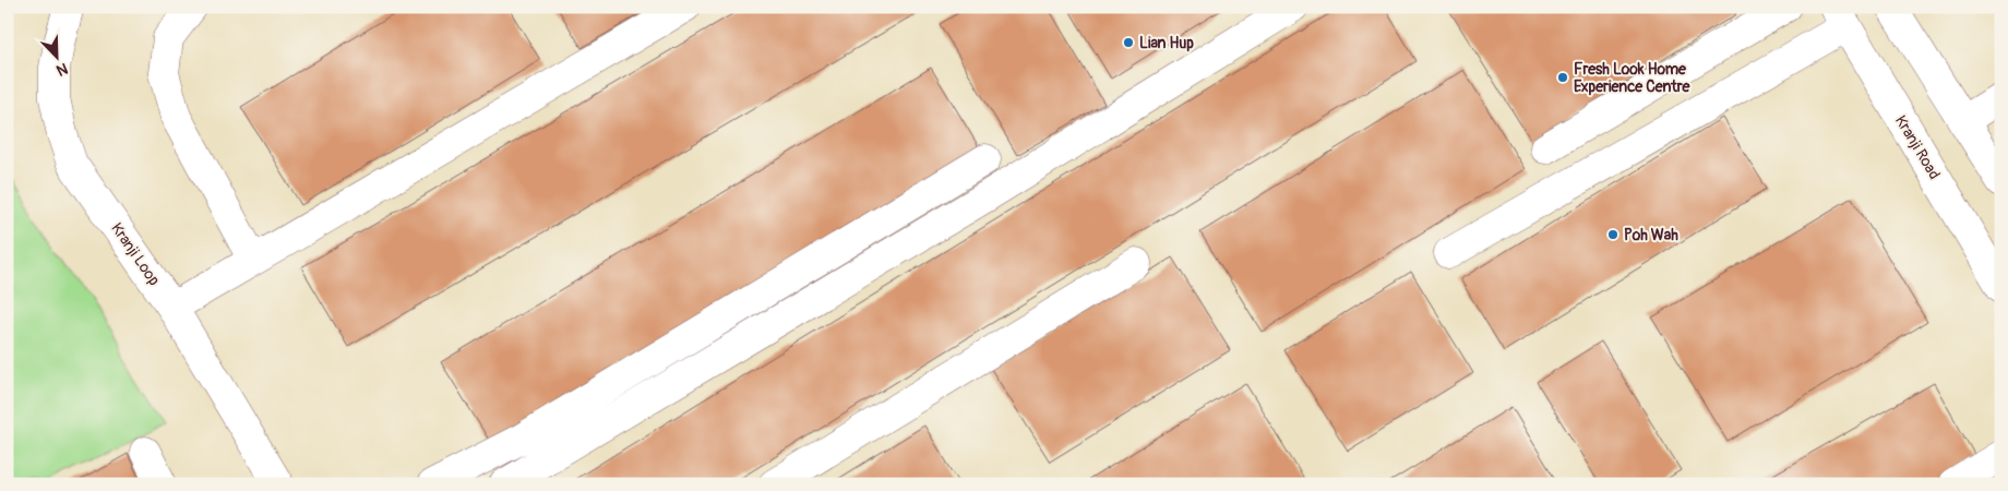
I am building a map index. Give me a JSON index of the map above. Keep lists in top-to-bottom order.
{
  "streets": {
    "street": ["Kranji Road", "Kranji Loop"]
  },
  "places": ["Lian Hup", "Fresh Look Home Experience Centre", "Poh Wah"],
  "north": "bottom right"
}
